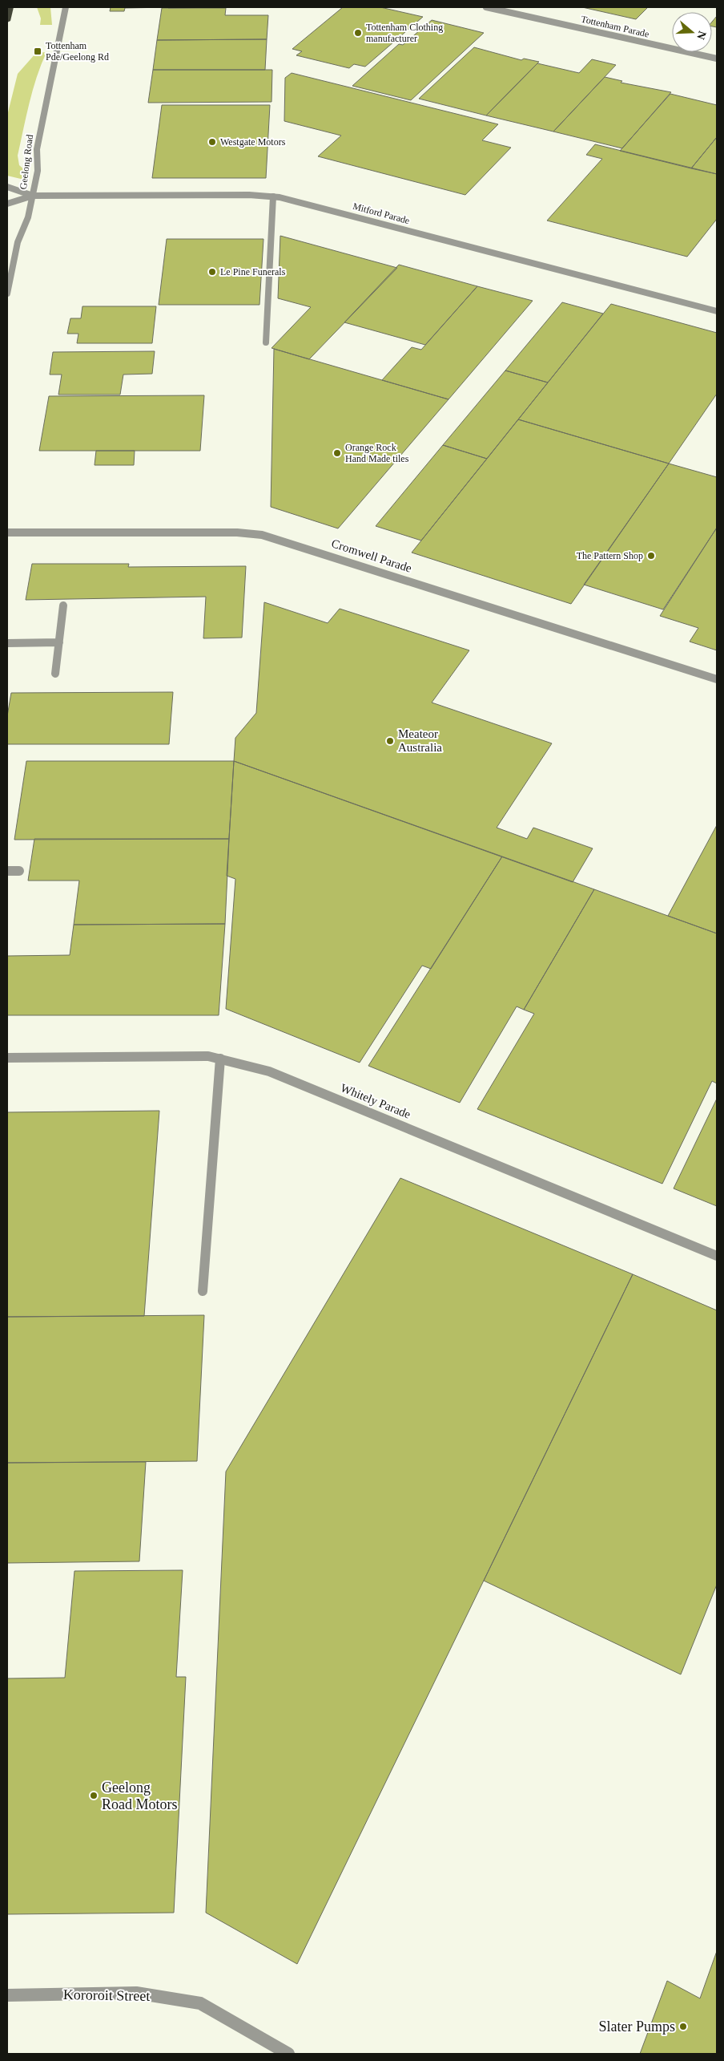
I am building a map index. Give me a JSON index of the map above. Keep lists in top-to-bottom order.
{
  "streets": {
    "street": [
      "Tottenham Parade",
      "Geelong Road",
      "Mitford Parade",
      "Cromwell Parade",
      "Whitely Parade",
      "Kororoit Street"
    ]
  },
  "crossings": [
    ["Geelong Road", "Mitford Parade"]
  ],
  "places": {
    "other": [
      "Tottenham Clothing manufacturer",
      "Westgate Motors",
      "Le Pine Funerals",
      "Orange Rock Hand Made tiles",
      "The Pattern Shop",
      "Meateor Australia",
      "Geelong Road Motors",
      "Slater Pumps"
    ],
    "transit": ["Tottenham Pde/Geelong Rd"]
  },
  "north": "right"
}
